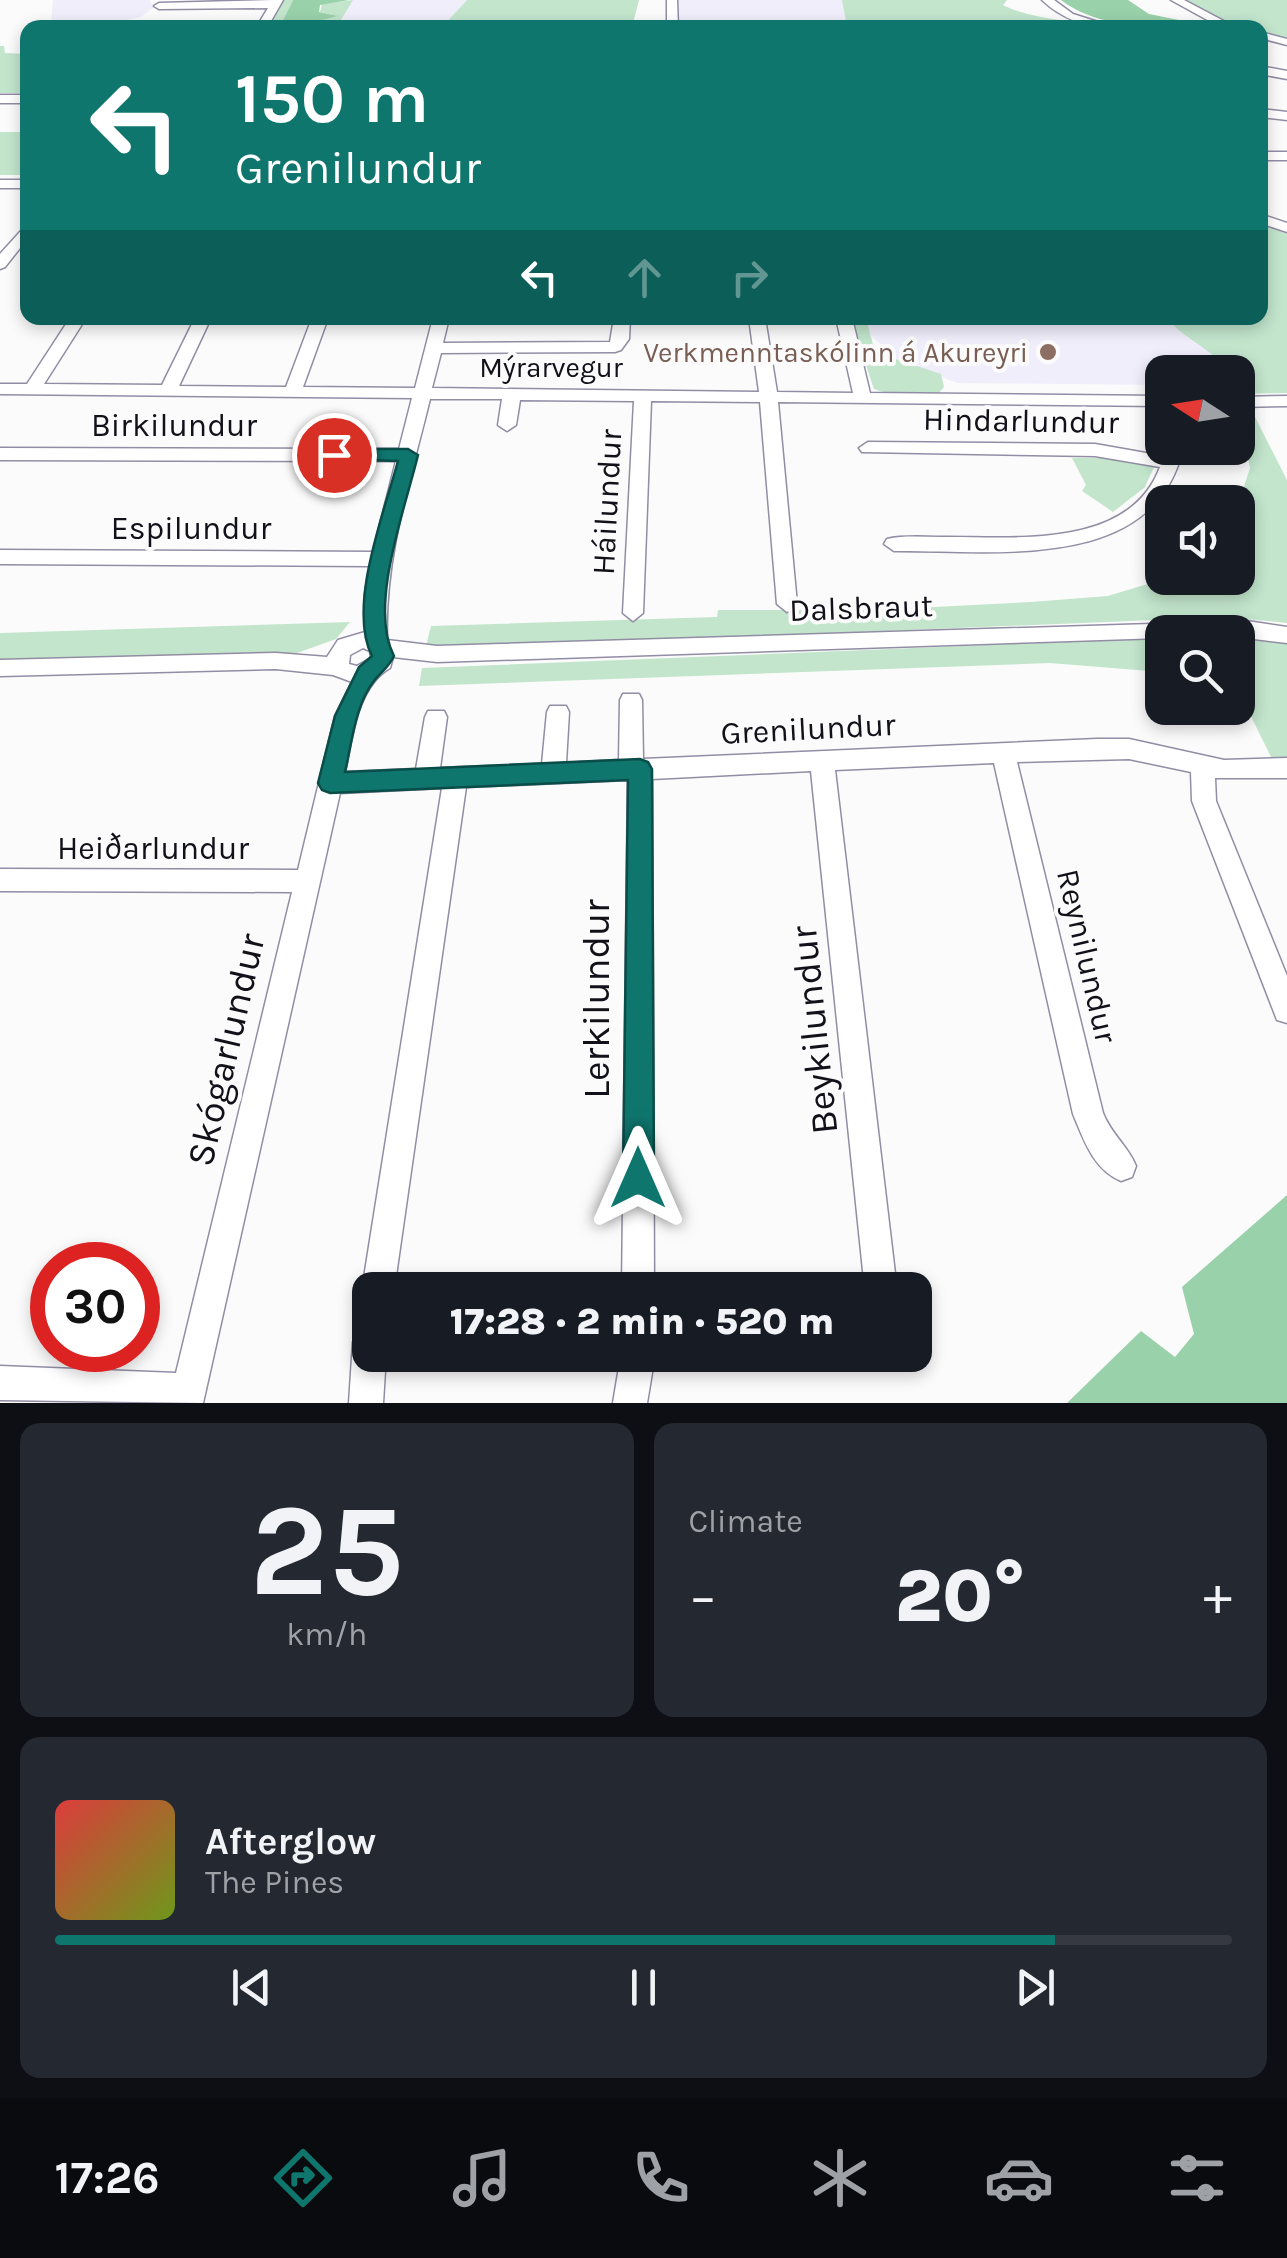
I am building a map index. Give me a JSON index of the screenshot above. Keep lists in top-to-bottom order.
{
  "streets": {
    "street": [
      "Mýrarvegur",
      "Hindarlundur",
      "Birkilundur",
      "Háilundur",
      "Espilundur",
      "Dalsbraut",
      "Grenilundur",
      "Heiðarlundur",
      "Reynilundur",
      "Lerkilundur",
      "Beykilundur",
      "Skógarlundur"
    ]
  },
  "crossings": [
    ["Mýrarvegur", "Háilundur"],
    ["Mýrarvegur", "Skógarlundur"],
    ["Birkilundur", "Skógarlundur"],
    ["Espilundur", "Skógarlundur"],
    ["Dalsbraut", "Skógarlundur"],
    ["Grenilundur", "Reynilundur"],
    ["Grenilundur", "Lerkilundur"],
    ["Grenilundur", "Beykilundur"],
    ["Grenilundur", "Skógarlundur"],
    ["Heiðarlundur", "Skógarlundur"]
  ],
  "places": ["Verkmenntaskólinn á Akureyri"],
  "north": "left",
  "page": {
    "turn": ["150 m", "Grenilundur"],
    "limit": "30",
    "trip": "17:28 · 2 min · 520 m",
    "tile": [
      ["25", "km/h"],
      "Climate"
    ],
    "heat": ["−", "20°", "+"],
    "song": ["Afterglow", "The Pines"],
    "tabs": "17:26"
  }
}
